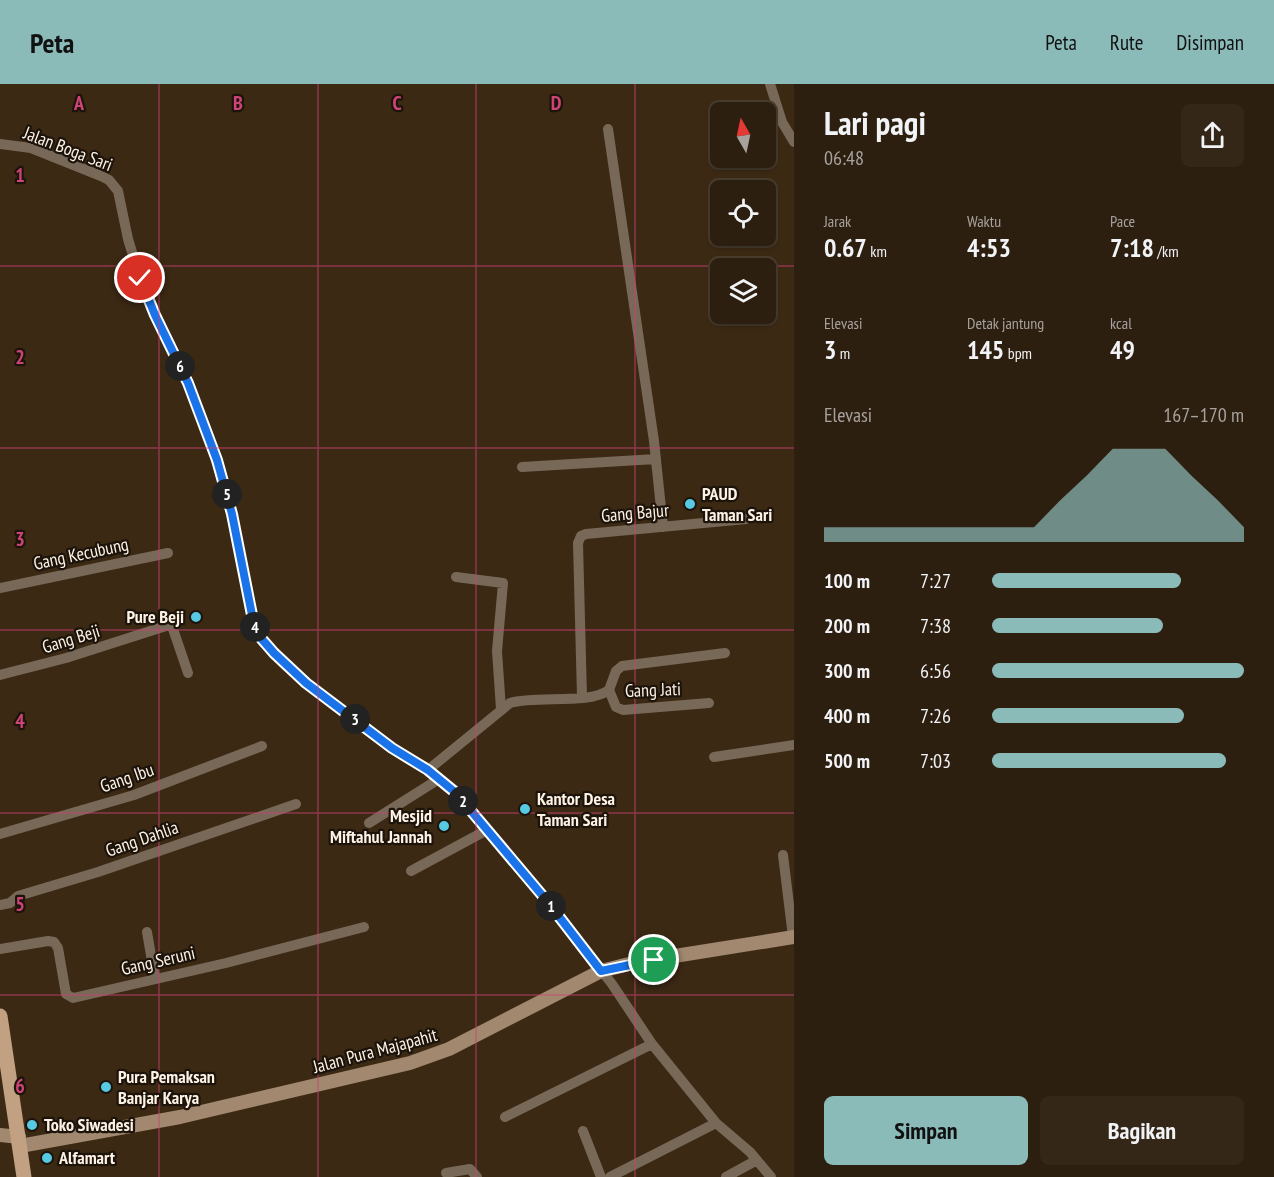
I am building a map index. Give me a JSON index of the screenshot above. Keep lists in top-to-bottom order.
{
  "streets": {
    "street": [
      "Jalan Boga Sari",
      "Gang Bajur",
      "Gang Kecubung",
      "Gang Beji",
      "Gang Jati",
      "Gang Ibu",
      "Gang Dahlia",
      "Gang Seruni",
      "Jalan Pura Majapahit"
    ]
  },
  "crossings": [
    ["Jalan Boga Sari", "Jalan Pura Majapahit"]
  ],
  "places": [
    "PAUD Taman Sari",
    "Pure Beji",
    "Kantor Desa Taman Sari",
    "Mesjid Miftahul Jannah",
    "Pura Pemaksan Banjar Karya",
    "Toko Siwadesi",
    "Alfamart"
  ],
  "north": "top",
  "page": {
    "header": "Peta",
    "nav": ["Peta", "Rute", "Disimpan"],
    "heading": ["Lari pagi", "06:48"],
    "stats": [
      ["Jarak", "0.67 km"],
      ["Waktu", "4:53"],
      ["Pace", "7:18 /km"],
      ["Elevasi", "3 m"],
      ["Detak jantung", "145 bpm"],
      ["kcal", "49"]
    ],
    "pins": [
      "6",
      "5",
      "4",
      "3",
      "2",
      "1"
    ],
    "chart": ["Elevasi", "167–170 m"],
    "list": [
      {
        "name": "100 m",
        "note": "7:27"
      },
      {
        "name": "200 m",
        "note": "7:38"
      },
      {
        "name": "300 m",
        "note": "6:56"
      },
      {
        "name": "400 m",
        "note": "7:26"
      },
      {
        "name": "500 m",
        "note": "7:03"
      }
    ],
    "buttons": ["Simpan", "Bagikan"]
  },
  "grid": {
    "columns": [
      "A",
      "B",
      "C",
      "D"
    ],
    "rows": [
      "1",
      "2",
      "3",
      "4",
      "5",
      "6"
    ]
  }
}
